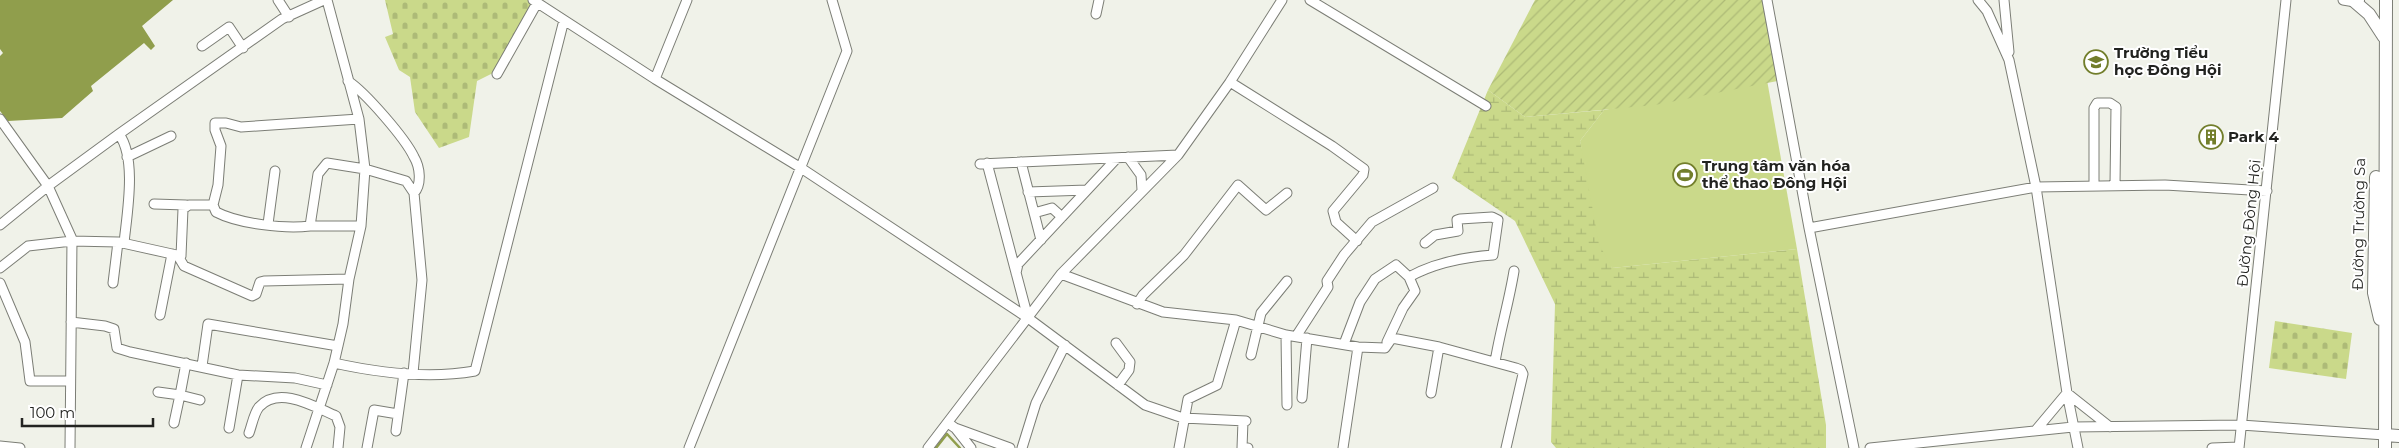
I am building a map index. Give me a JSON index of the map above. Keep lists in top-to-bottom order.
{
  "streets": {
    "highway": ["Đường Trường Sa"],
    "street": ["Đường Đông Hội"]
  },
  "places": {
    "school or university": ["Trường Tiểu học Đông Hội"],
    "building": ["Park 4"],
    "sports": ["Trung tâm văn hóa thể thao Đông Hội"]
  },
  "scale_bar": "100 m"
}
